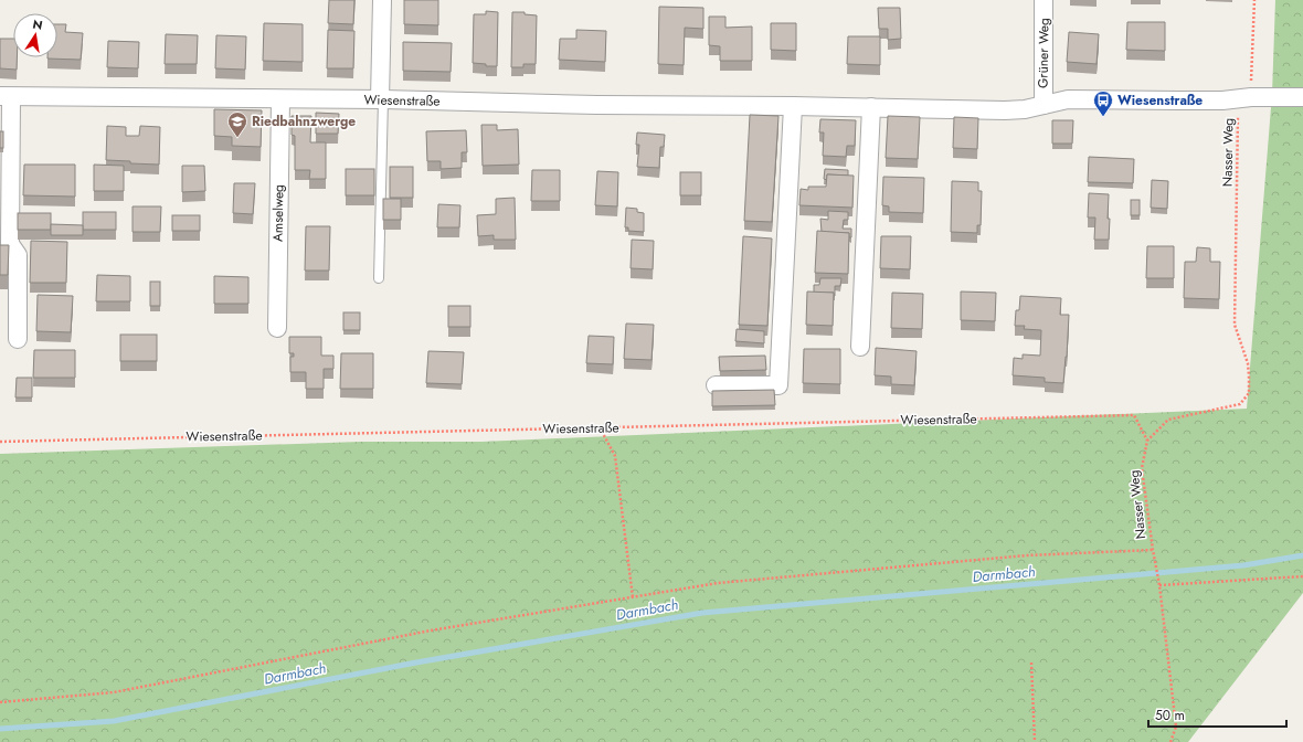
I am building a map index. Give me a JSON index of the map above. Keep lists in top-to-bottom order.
{
  "streets": {
    "street": ["Grüner Weg", "Wiesenstraße", "Amselweg"],
    "path": ["Nasser Weg"]
  },
  "crossings": [
    ["Grüner Weg", "Wiesenstraße"],
    ["Wiesenstraße", "Nasser Weg"],
    ["Wiesenstraße", "Amselweg"]
  ],
  "water": ["Darmbach"],
  "places": {
    "bus stop": ["Wiesenstraße"],
    "school or university": ["Riedbahnzwerge"]
  },
  "scale_bar": "50 m",
  "north": "top"
}
